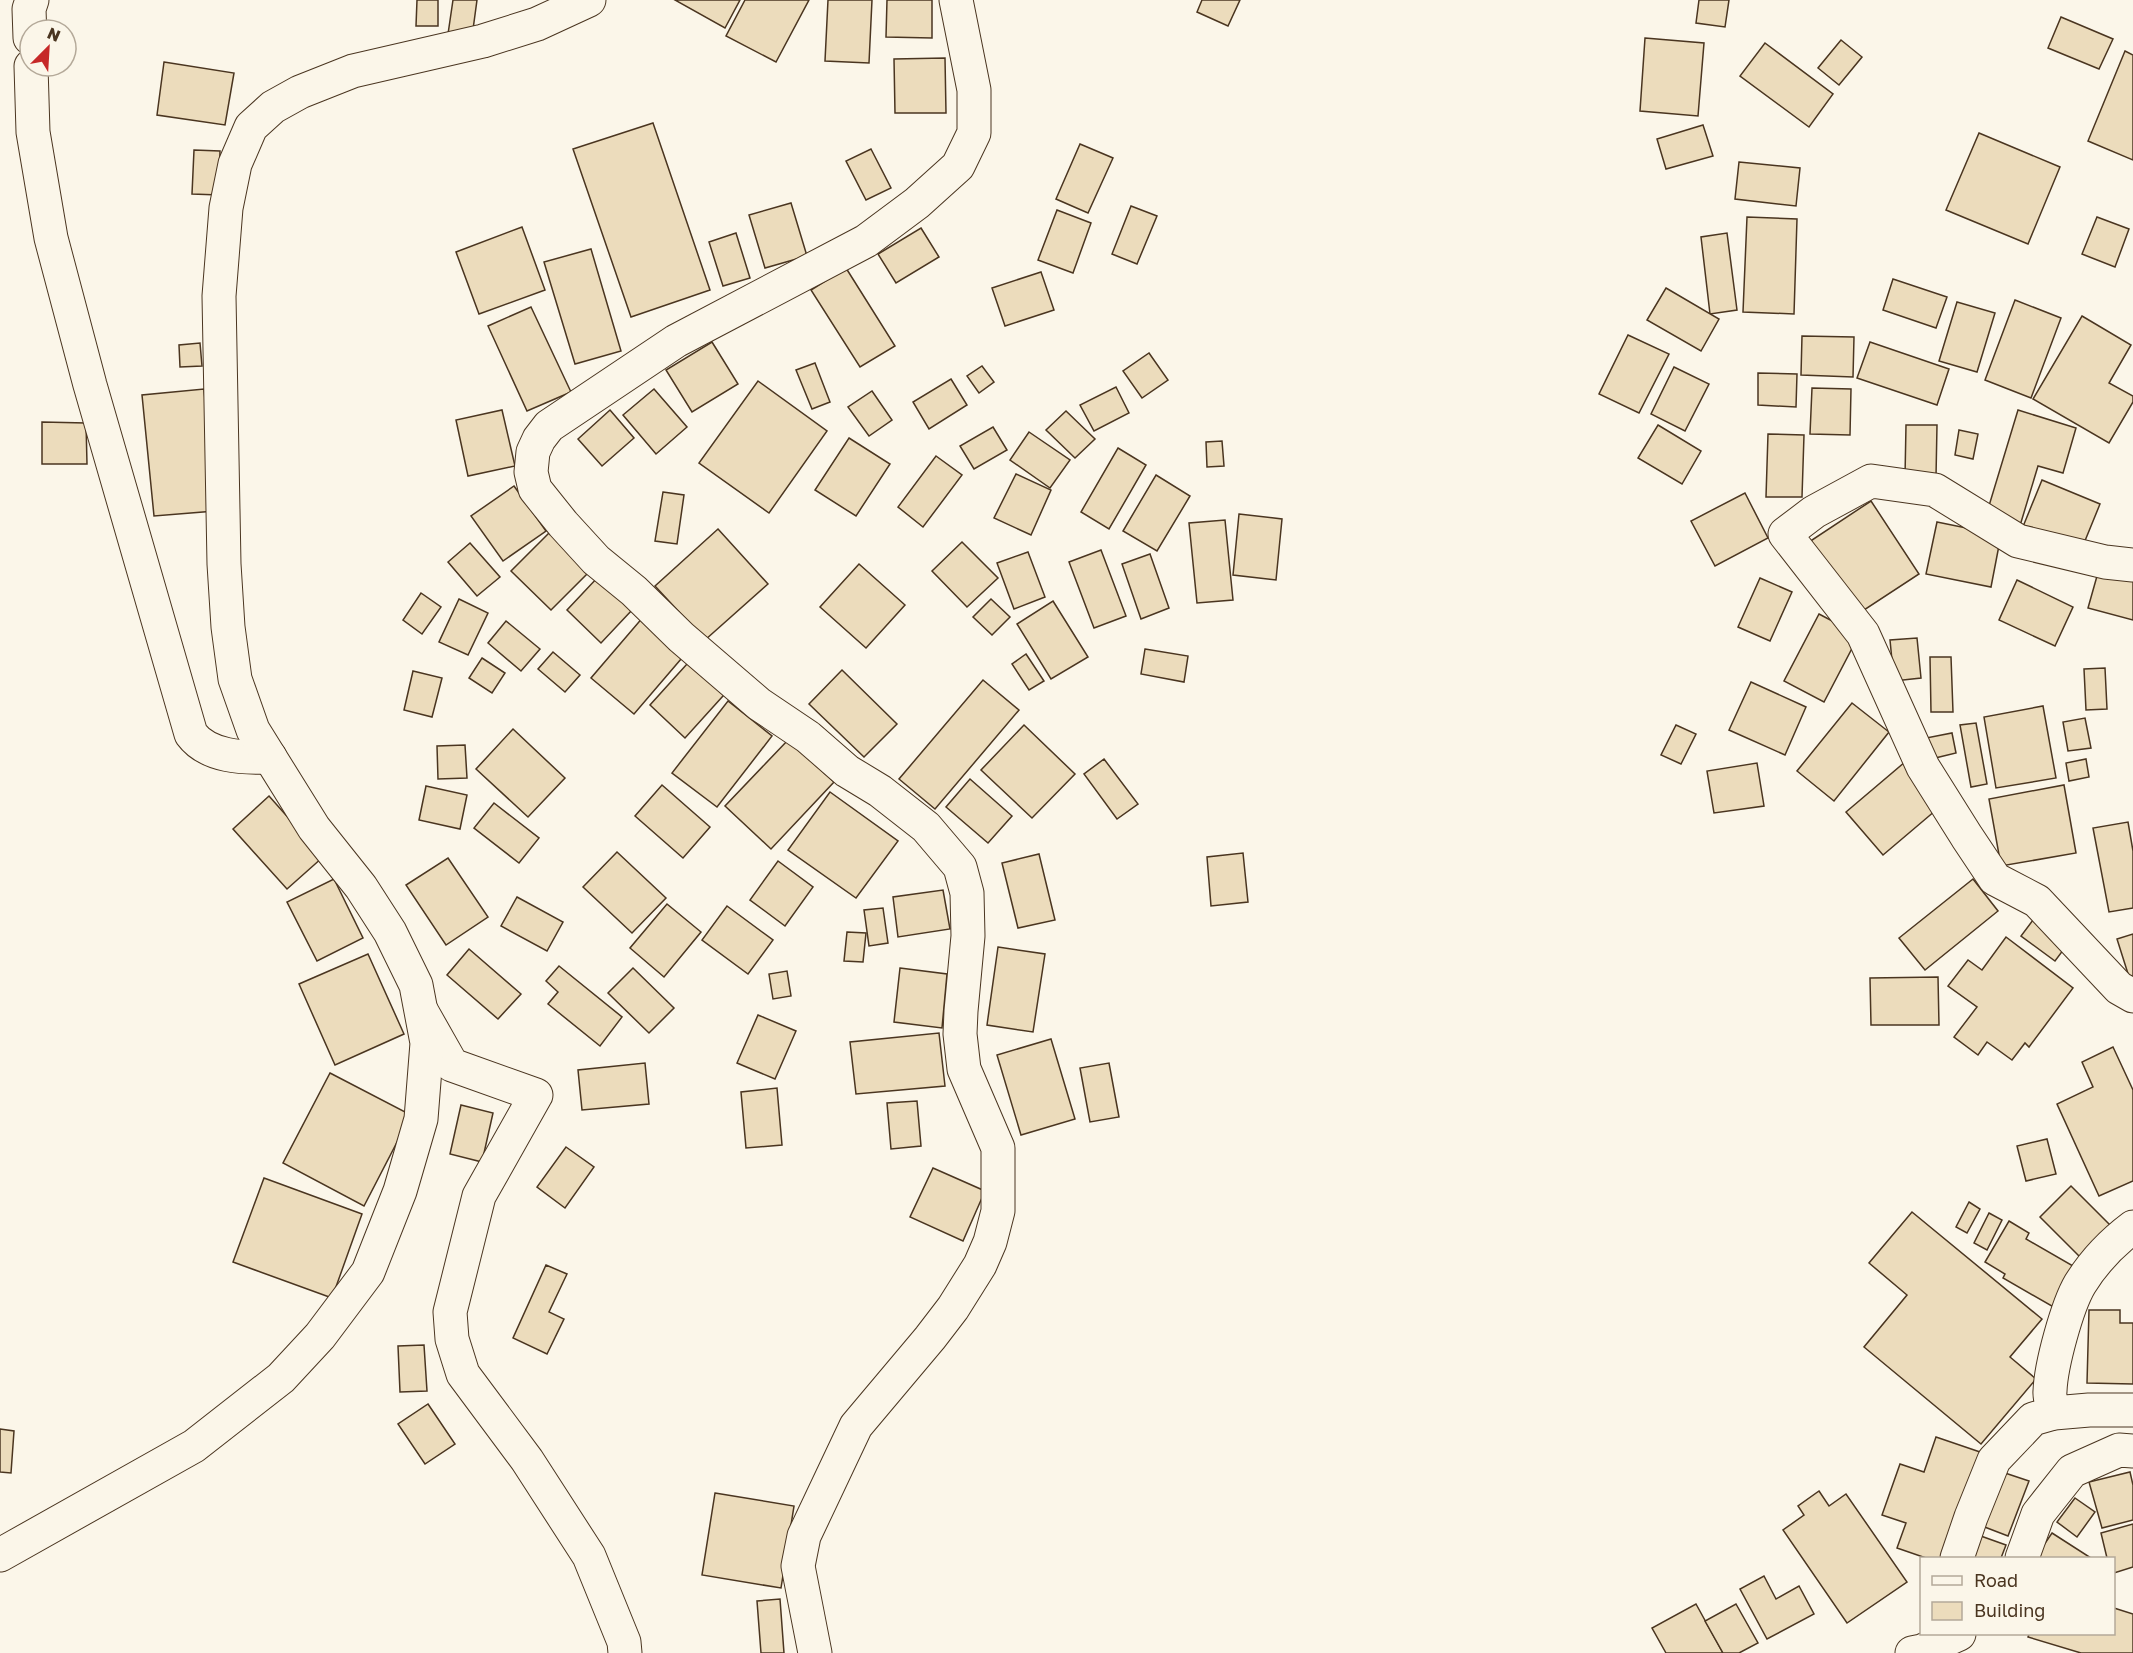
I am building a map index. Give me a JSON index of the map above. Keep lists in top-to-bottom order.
{
  "legend": ["Road", "Building"],
  "north": "top right"
}
